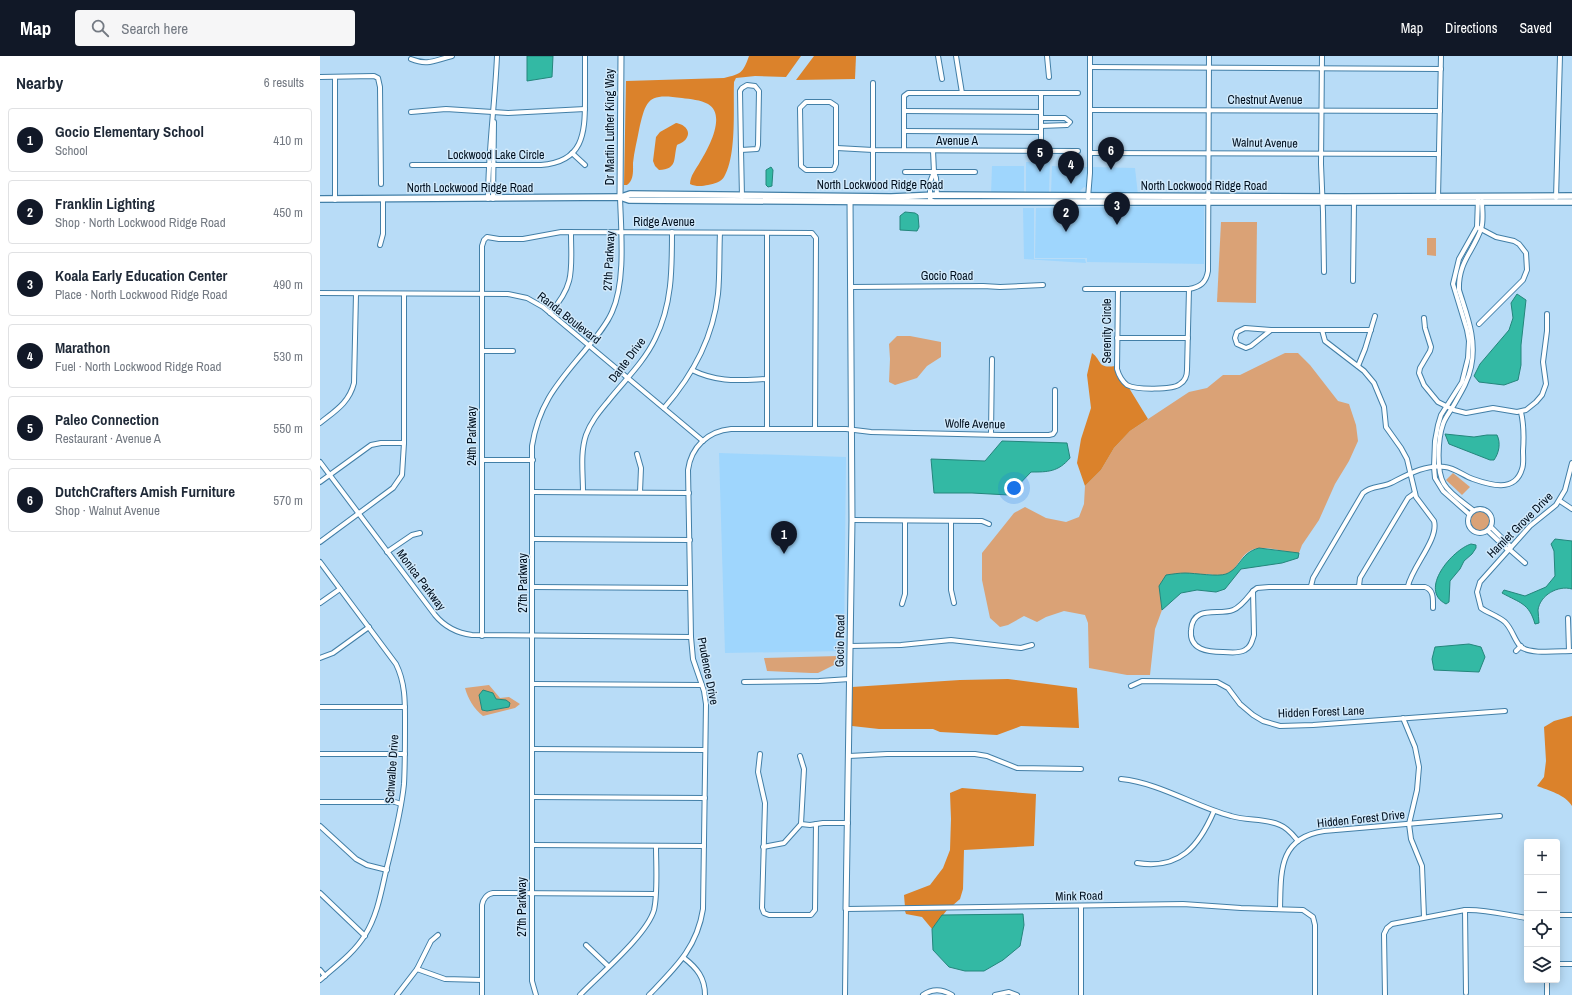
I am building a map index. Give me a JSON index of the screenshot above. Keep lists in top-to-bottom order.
{
  "streets": {
    "main road": ["North Lockwood Ridge Road"],
    "street": [
      "Chestnut Avenue",
      "Dr Martin Luther King Way",
      "Avenue A",
      "Walnut Avenue",
      "Lockwood Lake Circle",
      "Ridge Avenue",
      "27th Parkway",
      "Gocio Road",
      "Randa Boulevard",
      "Serenity Circle",
      "Dante Drive",
      "Wolfe Avenue",
      "24th Parkway",
      "Hamlet Grove Drive",
      "Monica Parkway",
      "Prudence Drive",
      "Hidden Forest Lane",
      "Schwalbe Drive",
      "Hidden Forest Drive",
      "Mink Road"
    ]
  },
  "crossings": [
    ["Dr Martin Luther King Way", "North Lockwood Ridge Road"],
    ["Dr Martin Luther King Way", "27th Parkway"],
    ["North Lockwood Ridge Road", "27th Parkway"],
    ["North Lockwood Ridge Road", "Gocio Road"],
    ["Ridge Avenue", "27th Parkway"],
    ["Ridge Avenue", "Dante Drive"],
    ["Ridge Avenue", "24th Parkway"],
    ["Ridge Avenue", "Prudence Drive"],
    ["27th Parkway", "Randa Boulevard"],
    ["27th Parkway", "Monica Parkway"],
    ["Gocio Road", "Wolfe Avenue"],
    ["Gocio Road", "Prudence Drive"],
    ["Gocio Road", "Mink Road"],
    ["Randa Boulevard", "Dante Drive"],
    ["Randa Boulevard", "24th Parkway"],
    ["Randa Boulevard", "Prudence Drive"],
    ["Wolfe Avenue", "Prudence Drive"],
    ["24th Parkway", "Monica Parkway"],
    ["Monica Parkway", "Prudence Drive"],
    ["Hidden Forest Drive", "Mink Road"]
  ],
  "page": {
    "header": "Map",
    "search": "Search here",
    "nav": ["Map", "Directions", "Saved"],
    "heading": ["Nearby", "6 results"],
    "list": [
      {
        "mark": "1",
        "name": "Gocio Elementary School",
        "note": "School",
        "value": "410 m"
      },
      {
        "mark": "2",
        "name": "Franklin Lighting",
        "note": "Shop · North Lockwood Ridge Road",
        "value": "450 m"
      },
      {
        "mark": "3",
        "name": "Koala Early Education Center",
        "note": "Place · North Lockwood Ridge Road",
        "value": "490 m"
      },
      {
        "mark": "4",
        "name": "Marathon",
        "note": "Fuel · North Lockwood Ridge Road",
        "value": "530 m"
      },
      {
        "mark": "5",
        "name": "Paleo Connection",
        "note": "Restaurant · Avenue A",
        "value": "550 m"
      },
      {
        "mark": "6",
        "name": "DutchCrafters Amish Furniture",
        "note": "Shop · Walnut Avenue",
        "value": "570 m"
      }
    ],
    "pins": [
      "6",
      "5",
      "4",
      "3",
      "2",
      "1"
    ],
    "map_buttons": ["+", "−"]
  }
}
